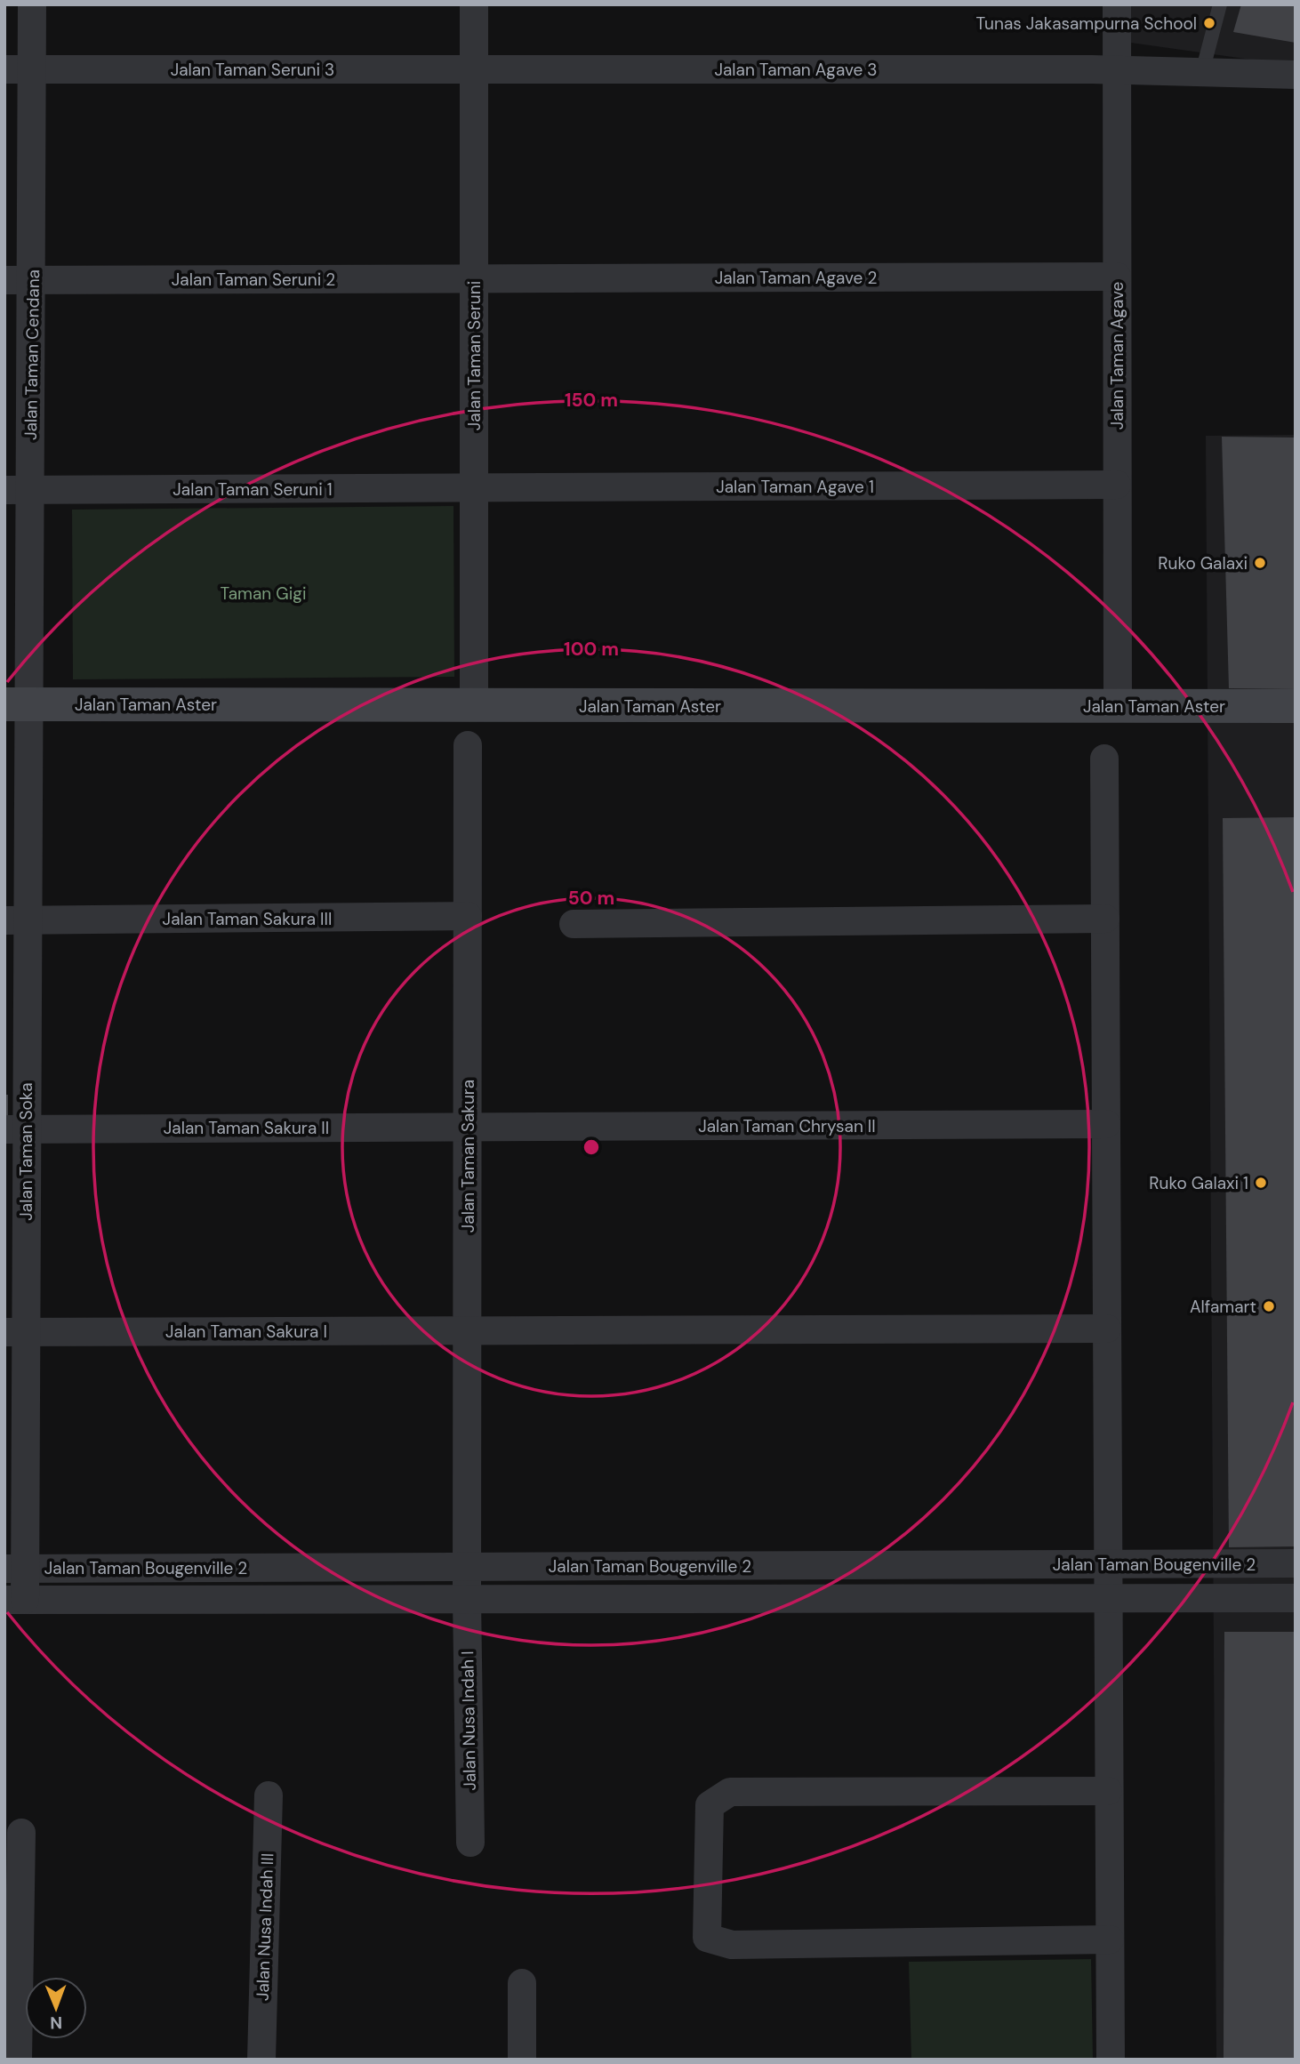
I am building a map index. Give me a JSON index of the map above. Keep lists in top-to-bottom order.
{
  "streets": {
    "main road": ["Jalan Taman Aster"],
    "street": [
      "Jalan Taman Seruni 3",
      "Jalan Taman Agave 3",
      "Jalan Taman Agave 2",
      "Jalan Taman Seruni 2",
      "Jalan Taman Cendana",
      "Jalan Taman Seruni",
      "Jalan Taman Agave",
      "Jalan Taman Agave 1",
      "Jalan Taman Seruni 1",
      "Jalan Taman Sakura III",
      "Jalan Taman Chrysan II",
      "Jalan Taman Sakura II",
      "Jalan Taman Soka",
      "Jalan Taman Sakura",
      "Jalan Taman Sakura I",
      "Jalan Taman Bougenville 2",
      "Jalan Nusa Indah I",
      "Jalan Nusa Indah III"
    ]
  },
  "crossings": [
    ["Jalan Taman Seruni 3", "Jalan Taman Agave 3"],
    ["Jalan Taman Seruni 3", "Jalan Taman Cendana"],
    ["Jalan Taman Seruni 3", "Jalan Taman Seruni"],
    ["Jalan Taman Agave 3", "Jalan Taman Seruni"],
    ["Jalan Taman Agave 3", "Jalan Taman Agave"],
    ["Jalan Taman Agave 2", "Jalan Taman Seruni 2"],
    ["Jalan Taman Agave 2", "Jalan Taman Seruni"],
    ["Jalan Taman Agave 2", "Jalan Taman Agave"],
    ["Jalan Taman Seruni 2", "Jalan Taman Cendana"],
    ["Jalan Taman Seruni 2", "Jalan Taman Seruni"],
    ["Jalan Taman Cendana", "Jalan Taman Seruni 1"],
    ["Jalan Taman Cendana", "Jalan Taman Aster"],
    ["Jalan Taman Cendana", "Jalan Taman Soka"],
    ["Jalan Taman Seruni", "Jalan Taman Agave 1"],
    ["Jalan Taman Seruni", "Jalan Taman Seruni 1"],
    ["Jalan Taman Seruni", "Jalan Taman Aster"],
    ["Jalan Taman Agave", "Jalan Taman Agave 1"],
    ["Jalan Taman Agave", "Jalan Taman Aster"],
    ["Jalan Taman Agave 1", "Jalan Taman Seruni 1"],
    ["Jalan Taman Aster", "Jalan Taman Soka"],
    ["Jalan Taman Sakura III", "Jalan Taman Soka"],
    ["Jalan Taman Sakura III", "Jalan Taman Sakura"],
    ["Jalan Taman Chrysan II", "Jalan Taman Sakura II"],
    ["Jalan Taman Chrysan II", "Jalan Taman Sakura"],
    ["Jalan Taman Sakura II", "Jalan Taman Soka"],
    ["Jalan Taman Sakura II", "Jalan Taman Sakura"],
    ["Jalan Taman Soka", "Jalan Taman Sakura I"],
    ["Jalan Taman Soka", "Jalan Taman Bougenville 2"],
    ["Jalan Taman Sakura", "Jalan Taman Sakura I"],
    ["Jalan Taman Sakura", "Jalan Taman Bougenville 2"],
    ["Jalan Taman Sakura", "Jalan Nusa Indah I"],
    ["Jalan Taman Bougenville 2", "Jalan Nusa Indah I"]
  ],
  "parks": ["Taman Gigi"],
  "places": [
    "Tunas Jakasampurna School",
    "Ruko Galaxi",
    "Ruko Galaxi 1",
    "Alfamart"
  ],
  "north": "bottom",
  "rings": ["150 m", "100 m", "50 m"]
}
